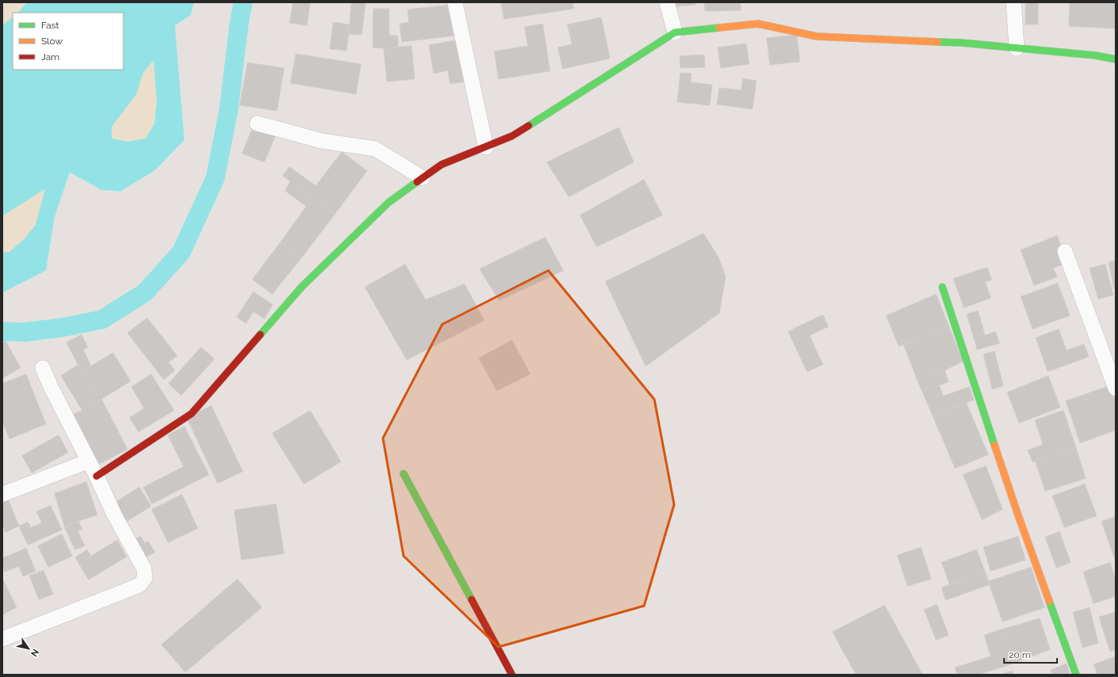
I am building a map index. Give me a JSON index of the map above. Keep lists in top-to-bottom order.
{
  "legend": ["Fast", "Slow", "Jam"],
  "scale_bar": "20 m",
  "north": "bottom right"
}
